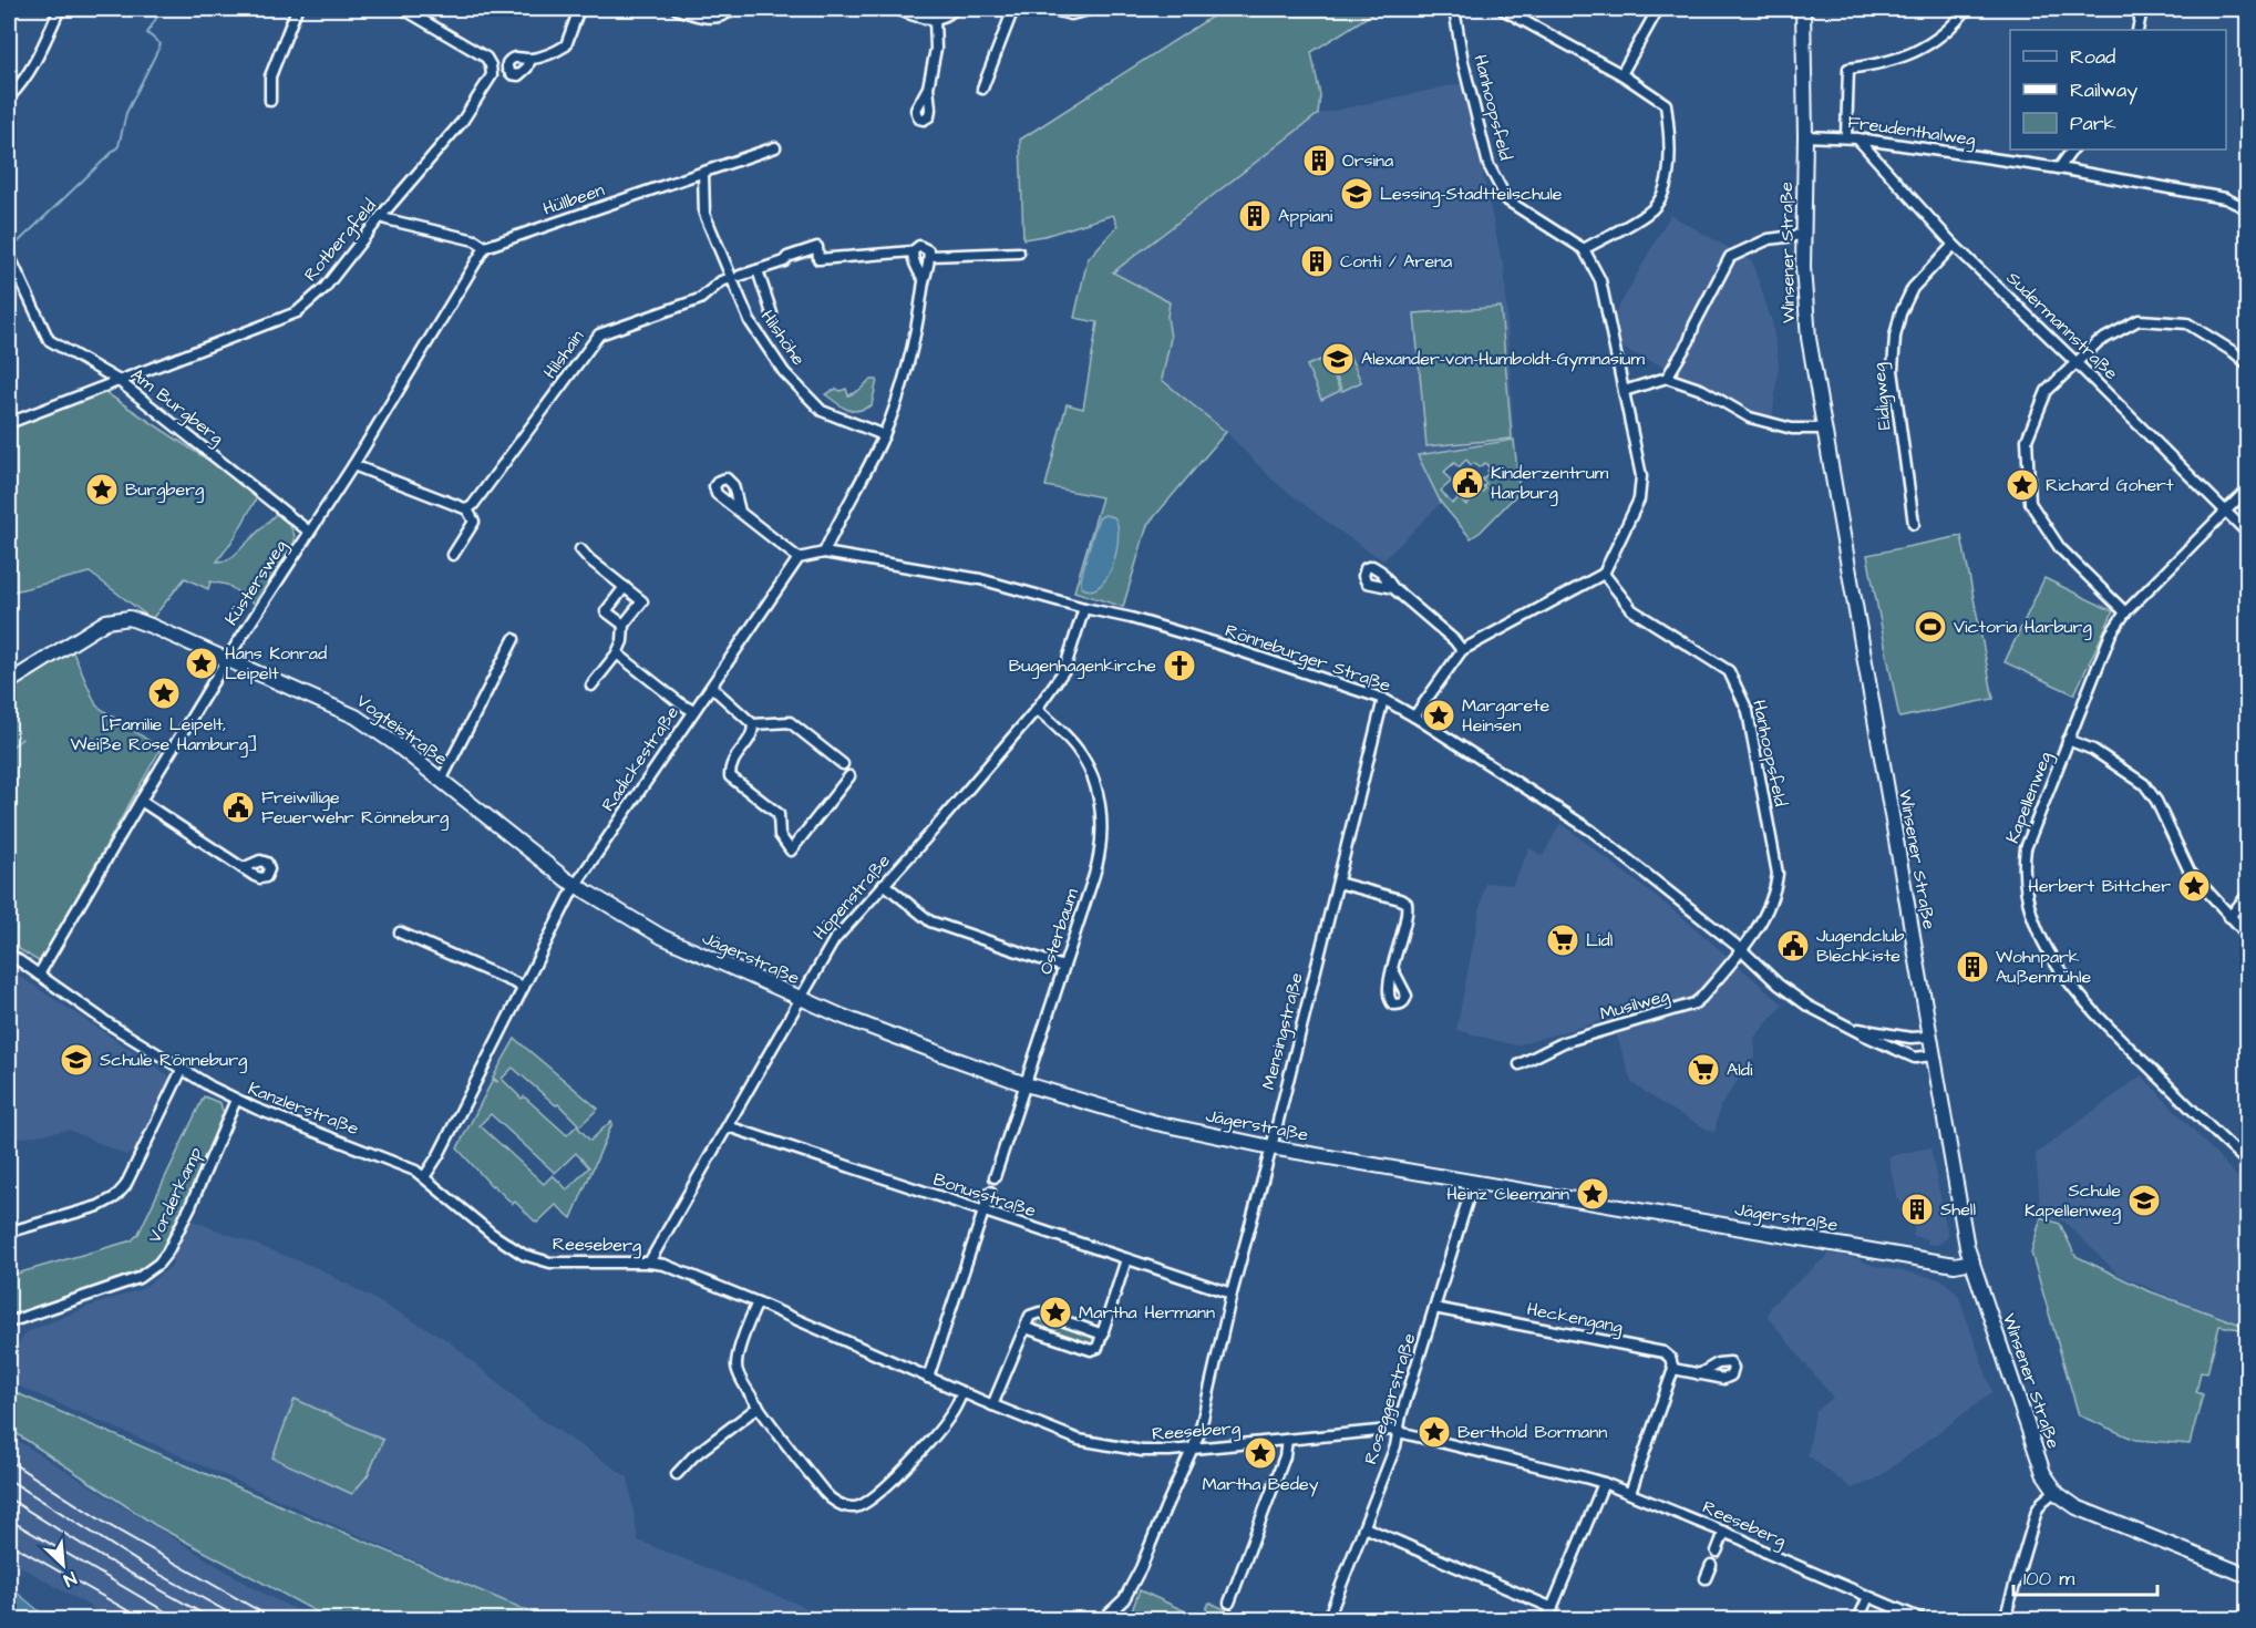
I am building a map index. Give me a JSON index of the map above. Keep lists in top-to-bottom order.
{
  "streets": {
    "street": [
      "Hanhoopsfeld",
      "Freudenthalweg",
      "Hüllbeen",
      "Rotbergfeld",
      "Winsener Straße",
      "Sudermannstraße",
      "Hilshöhe",
      "Hilshain",
      "Eidigweg",
      "Am Burgberg",
      "Küstersweg",
      "Rönneburger Straße",
      "Vogteistraße",
      "Radickestraße",
      "Kapellenweg",
      "Höpenstraße",
      "Osterbaum",
      "Jägerstraße",
      "Musilweg",
      "Mensingstraße",
      "Kanzlerstraße",
      "Vorderkamp",
      "Bonusstraße",
      "Reeseberg",
      "Heckengang",
      "Roseggerstraße"
    ]
  },
  "crossings": [
    ["Hanhoopsfeld", "Rönneburger Straße"],
    ["Hanhoopsfeld", "Musilweg"],
    ["Freudenthalweg", "Winsener Straße"],
    ["Freudenthalweg", "Sudermannstraße"],
    ["Hüllbeen", "Hilshöhe"],
    ["Hüllbeen", "Küstersweg"],
    ["Rotbergfeld", "Am Burgberg"],
    ["Winsener Straße", "Rönneburger Straße"],
    ["Winsener Straße", "Jägerstraße"],
    ["Sudermannstraße", "Eidigweg"],
    ["Sudermannstraße", "Kapellenweg"],
    ["Hilshöhe", "Hilshain"],
    ["Am Burgberg", "Küstersweg"],
    ["Küstersweg", "Vogteistraße"],
    ["Küstersweg", "Kanzlerstraße"],
    ["Rönneburger Straße", "Höpenstraße"],
    ["Rönneburger Straße", "Musilweg"],
    ["Rönneburger Straße", "Mensingstraße"],
    ["Vogteistraße", "Radickestraße"],
    ["Vogteistraße", "Jägerstraße"],
    ["Radickestraße", "Jägerstraße"],
    ["Radickestraße", "Kanzlerstraße"],
    ["Radickestraße", "Reeseberg"],
    ["Höpenstraße", "Osterbaum"],
    ["Höpenstraße", "Jägerstraße"],
    ["Höpenstraße", "Bonusstraße"],
    ["Höpenstraße", "Reeseberg"],
    ["Osterbaum", "Jägerstraße"],
    ["Jägerstraße", "Mensingstraße"],
    ["Jägerstraße", "Roseggerstraße"],
    ["Mensingstraße", "Bonusstraße"],
    ["Mensingstraße", "Reeseberg"],
    ["Kanzlerstraße", "Vorderkamp"],
    ["Kanzlerstraße", "Reeseberg"],
    ["Reeseberg", "Roseggerstraße"],
    ["Heckengang", "Roseggerstraße"]
  ],
  "places": {
    "building": [
      "Orsina",
      "Appiani",
      "Conti / Arena",
      "Wohnpark Außenmühle",
      "Shell"
    ],
    "school or university": [
      "Lessing-Stadtteilschule",
      "Alexander-von-Humboldt-Gymnasium",
      "Schule Rönneburg",
      "Schule Kapellenweg"
    ],
    "public building": ["Kinderzentrum Harburg", "Freiwillige Feuerwehr Rönneburg", "Jugendclub Blechkiste"],
    "place": [
      "Richard Gohert",
      "Burgberg",
      "Hans Konrad Leipelt",
      "[Familie Leipelt, Weiße Rose Hamburg]",
      "Margarete Heinsen",
      "Herbert Bittcher",
      "Heinz Cleemann",
      "Martha Hermann",
      "Berthold Bormann",
      "Martha Bedey"
    ],
    "sports": ["Victoria Harburg"],
    "church": ["Bugenhagenkirche"],
    "supermarket": ["Lidl", "Aldi"]
  },
  "legend": ["Road", "Railway", "Park"],
  "scale_bar": "100 m",
  "north": "bottom right"
}
